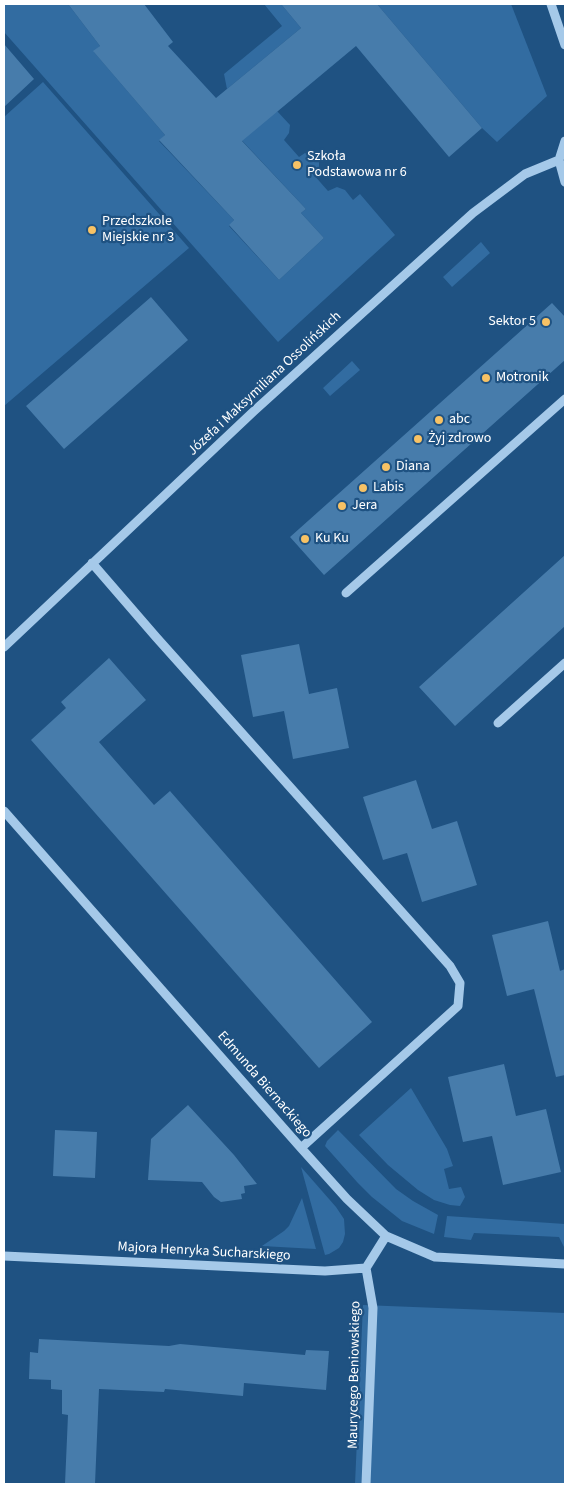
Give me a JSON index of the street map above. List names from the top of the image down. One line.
{"streets":{"street":["Józefa i Maksymiliana Ossolińskich","Edmunda Biernackiego","Majora Henryka Sucharskiego","Maurycego Beniowskiego"]},"crossings":[["Majora Henryka Sucharskiego","Maurycego Beniowskiego"]],"places":["Szkoła Podstawowa nr 6","Przedszkole Miejskie nr 3","Sektor 5","Motronik","abc","Żyj zdrowo","Diana","Labis","Jera","Ku Ku"]}
